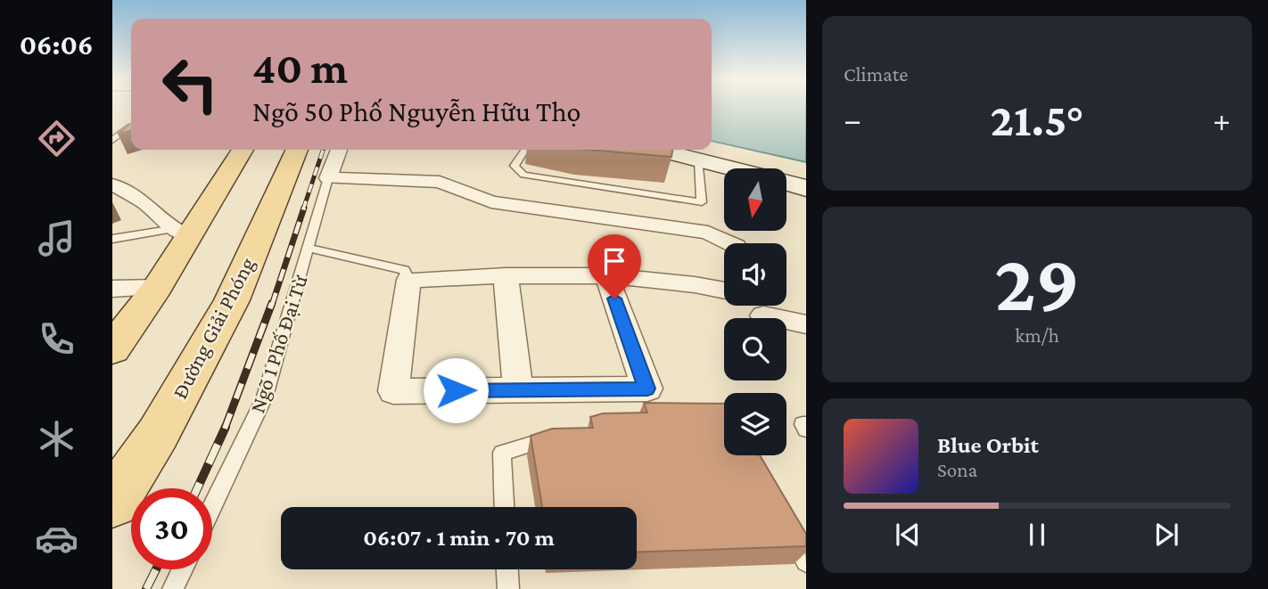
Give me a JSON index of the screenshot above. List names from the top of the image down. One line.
{"streets":{"main road":["Đường Giải Phóng"],"street":["Ngõ 1 Phố Đại Từ"]},"north":"bottom","page":{"tabs":"06:06","tile":["Climate",["29","km/h"]],"turn":["40 m","Ngõ 50 Phố Nguyễn Hữu Thọ"],"heat":["−","21.5°","+"],"song":["Blue Orbit","Sona"],"limit":"30","trip":"06:07 · 1 min · 70 m"}}
